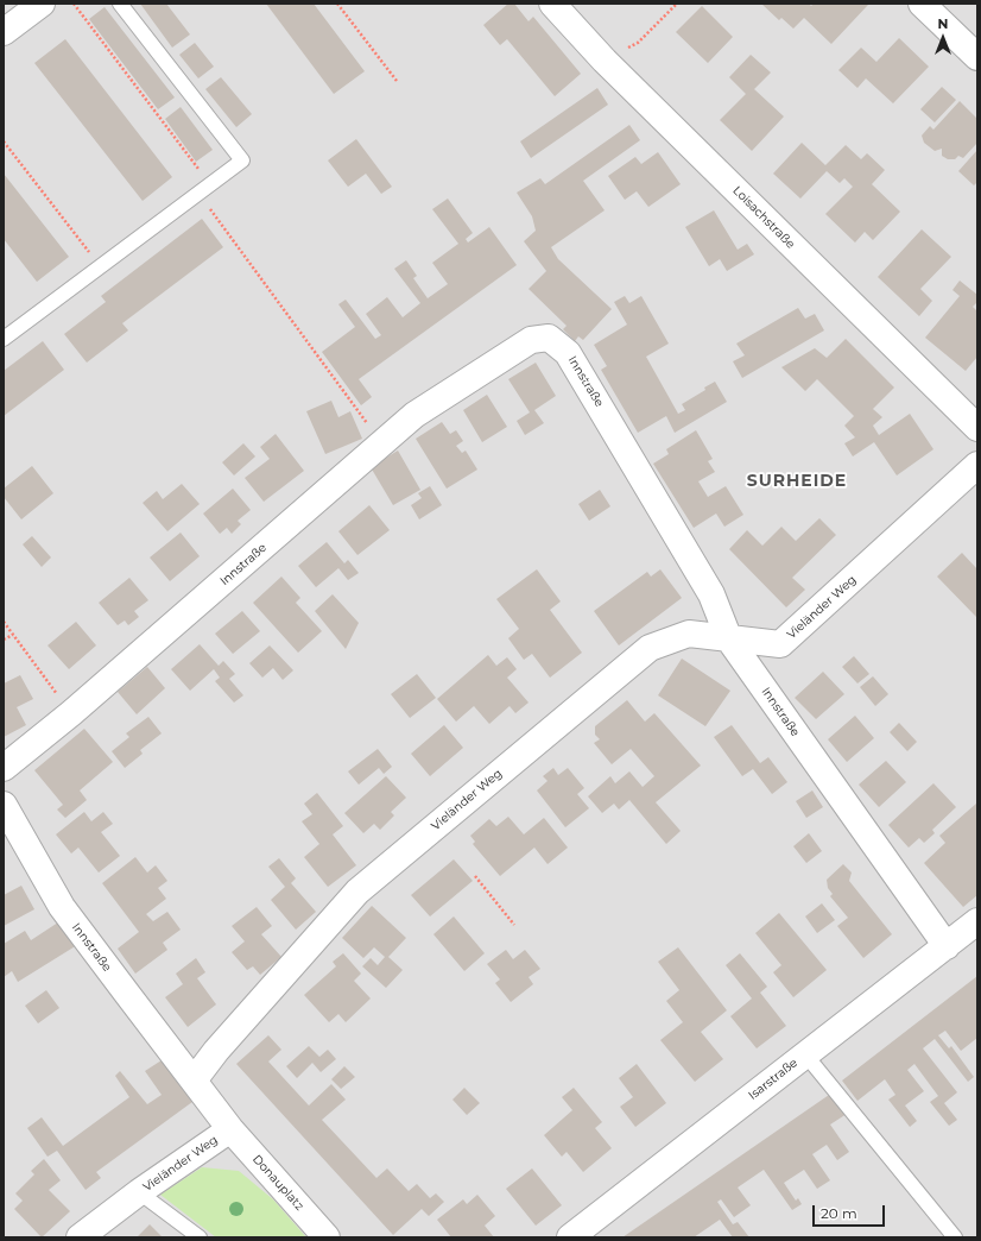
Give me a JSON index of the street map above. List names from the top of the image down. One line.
{"streets":{"street":["Loisachstraße","Innstraße","Vieländer Weg","Isarstraße","Donauplatz"]},"crossings":[["Innstraße","Vieländer Weg"],["Innstraße","Isarstraße"],["Vieländer Weg","Donauplatz"]],"districts":["SURHEIDE"],"scale_bar":"20 m","north":"top"}
